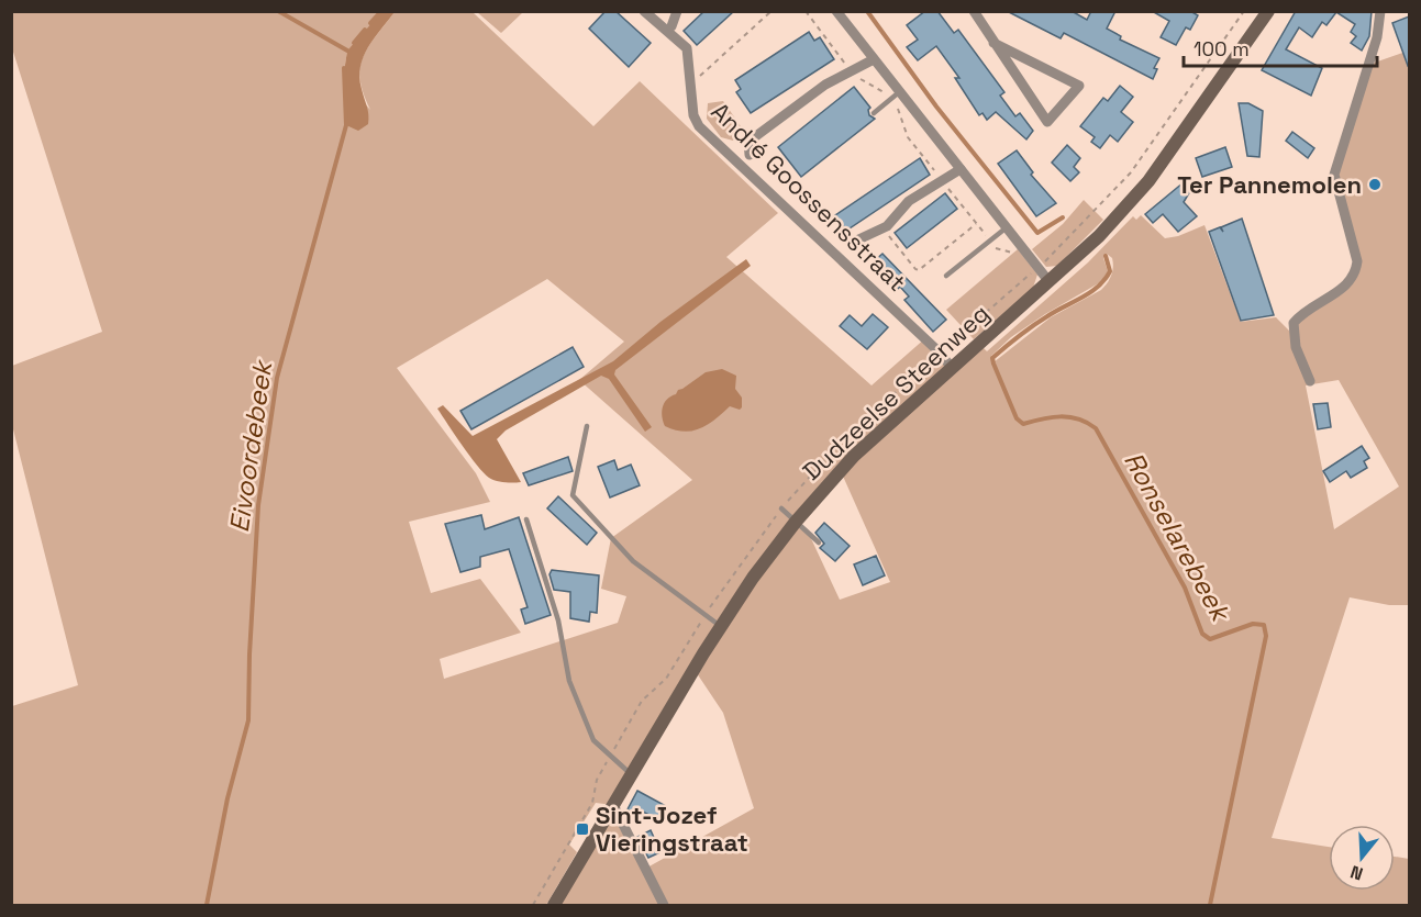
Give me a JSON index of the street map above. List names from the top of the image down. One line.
{"streets":{"main road":["Dudzeelse Steenweg"],"street":["André Goossensstraat"]},"crossings":[["André Goossensstraat","Dudzeelse Steenweg"]],"water":["Eivoordebeek","Ronselarebeek"],"places":{"other":["Ter Pannemolen"],"transit":["Sint-Jozef Vieringstraat"]},"scale_bar":"100 m","north":"bottom"}
